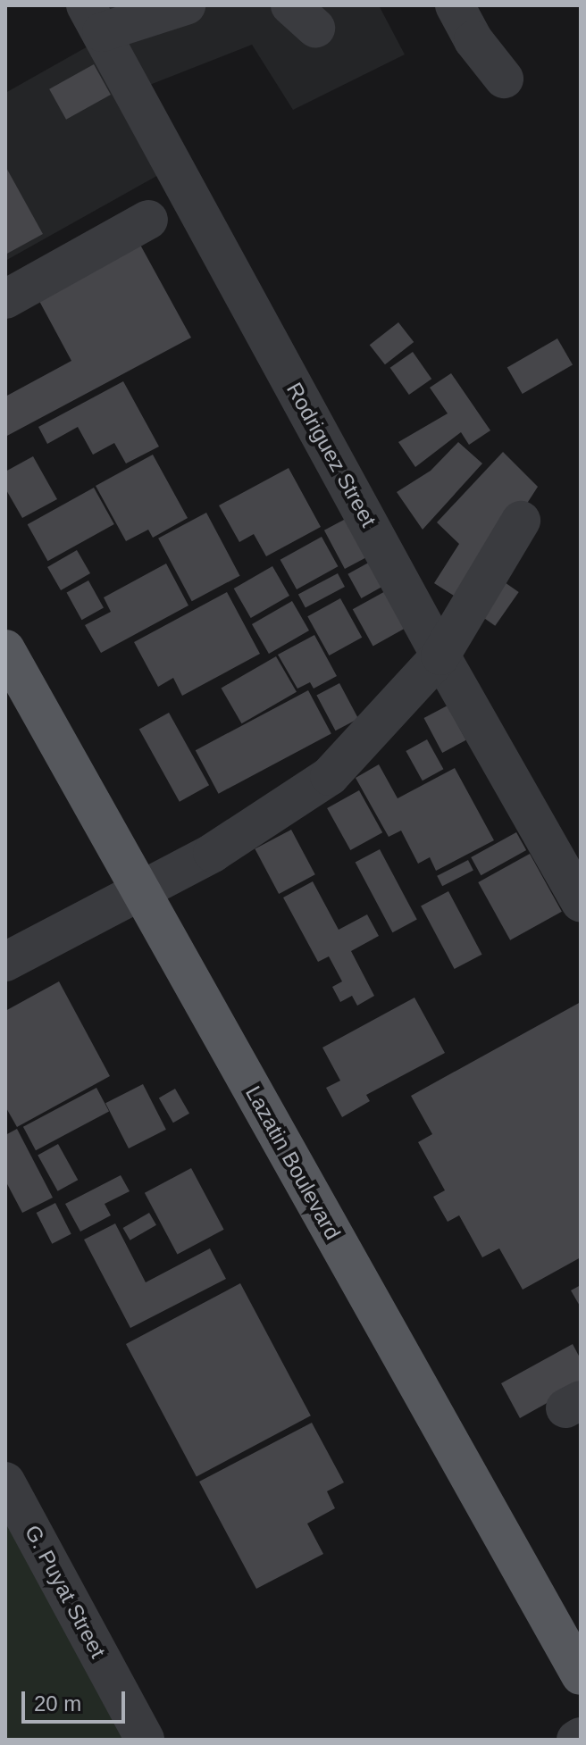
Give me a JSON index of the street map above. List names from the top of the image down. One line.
{"streets":{"main road":["Lazatin Boulevard"],"street":["Rodriguez Street","G. Puyat Street"]},"scale_bar":"20 m"}
